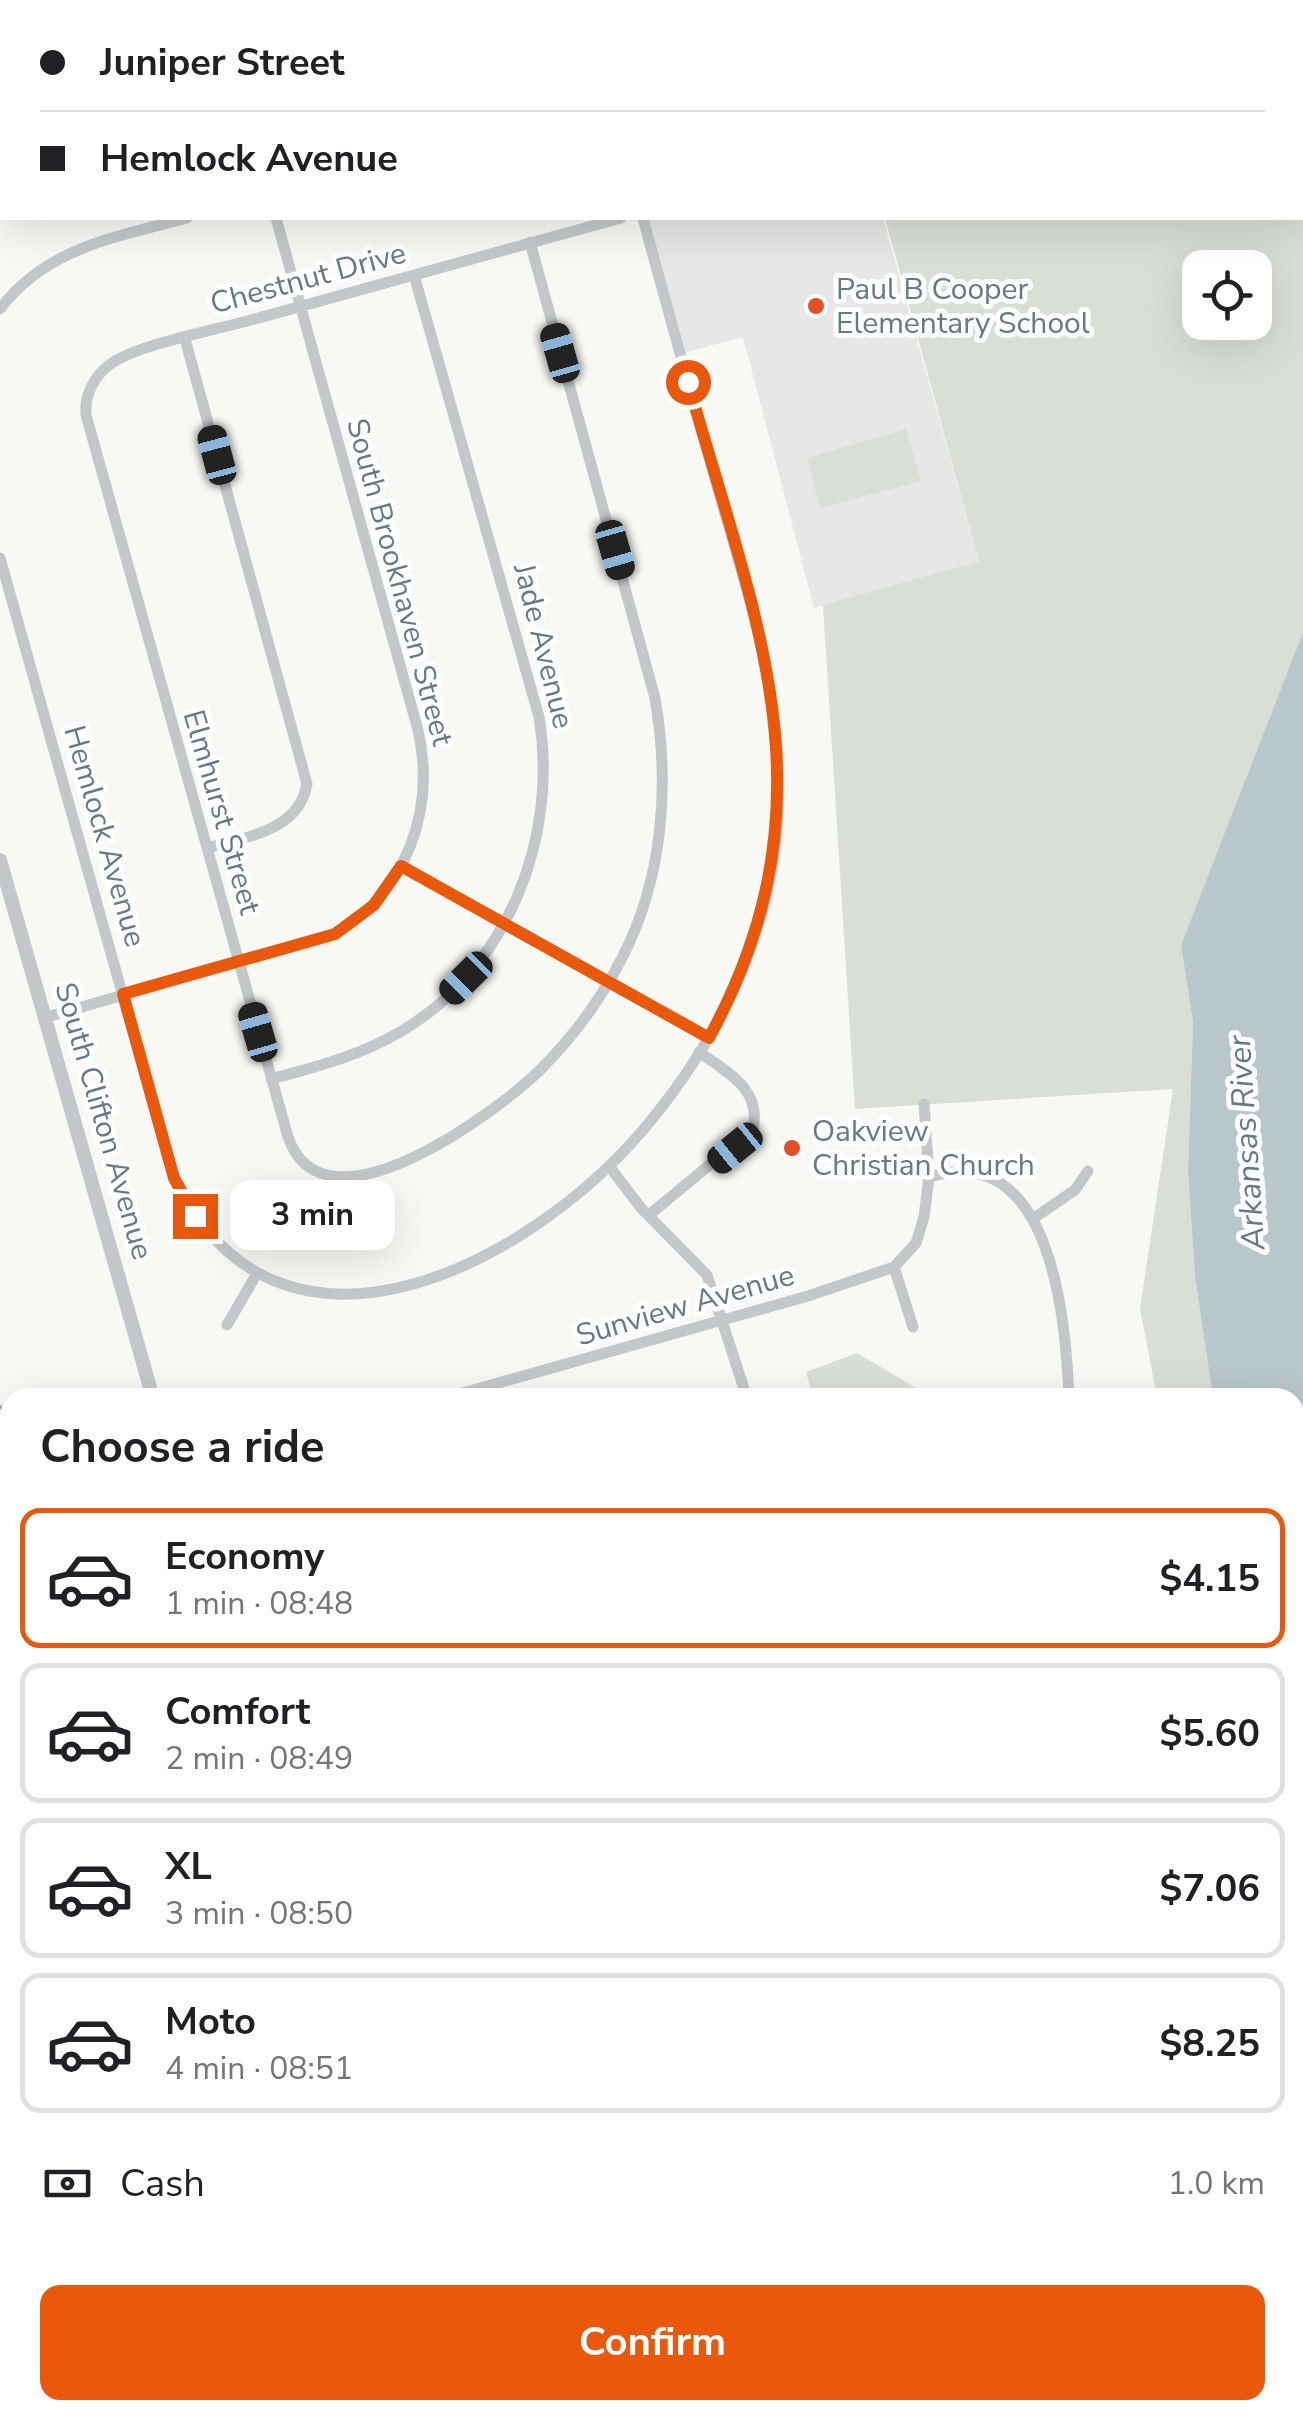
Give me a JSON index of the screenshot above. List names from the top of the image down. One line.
{"streets":{"street":["Chestnut Drive","South Brookhaven Street","Jade Avenue","Elmhurst Street","Hemlock Avenue","South Clifton Avenue","Sunview Avenue"]},"crossings":[["Chestnut Drive","South Brookhaven Street"],["Chestnut Drive","Jade Avenue"],["Chestnut Drive","Elmhurst Street"],["South Brookhaven Street","Elmhurst Street"],["South Brookhaven Street","Hemlock Avenue"],["South Brookhaven Street","South Clifton Avenue"],["Jade Avenue","Elmhurst Street"]],"water":["Arkansas River"],"places":["Paul B Cooper Elementary School","Oakview Christian Church"],"page":{"banner":["Juniper Street","Hemlock Avenue"],"bubble":"3 min","heading":"Choose a ride","list":[{"name":"Economy","note":"1 min · 08:48","value":"$4.15"},{"name":"Comfort","note":"2 min · 08:49","value":"$5.60"},{"name":"XL","note":"3 min · 08:50","value":"$7.06"},{"name":"Moto","note":"4 min · 08:51","value":"$8.25"}],"pay":["Cash","1.0 km"],"buttons":"Confirm"}}
